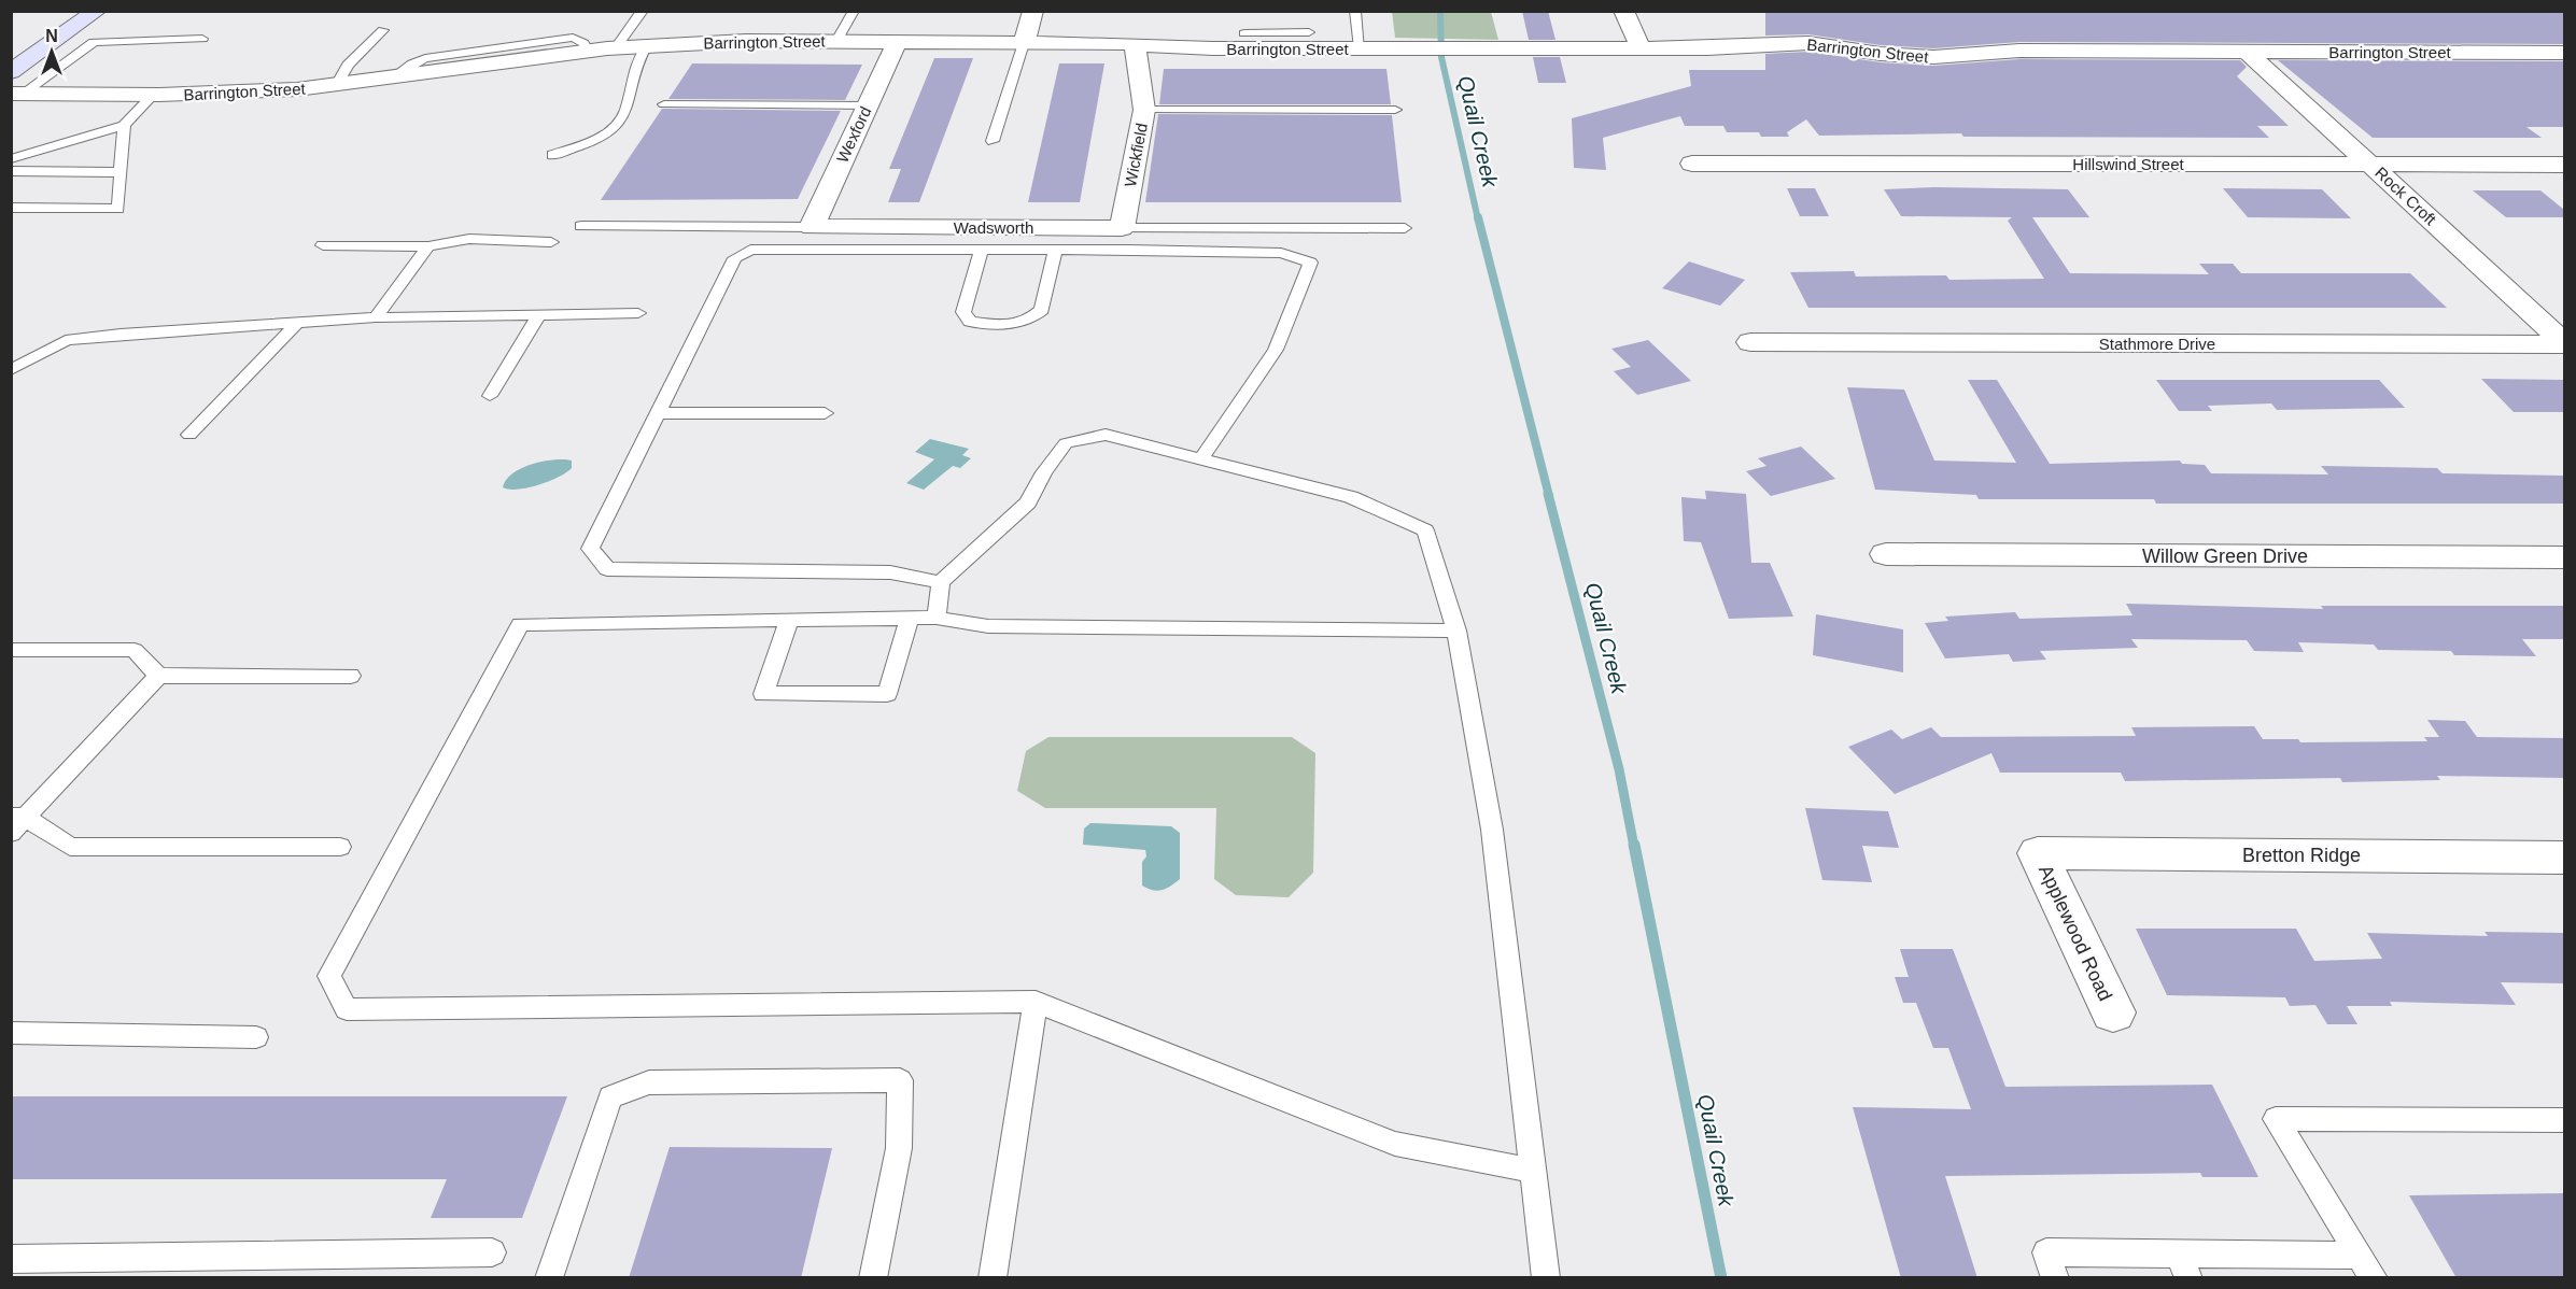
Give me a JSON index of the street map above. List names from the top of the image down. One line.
{"streets":{"street":["Barrington Street","Wexford","Wickfield","Hillswind Street","Rock Croft","Wadsworth","Stathmore Drive","Willow Green Drive","Bretton Ridge","Applewood Road"]},"crossings":[["Barrington Street","Wexford"],["Barrington Street","Wickfield"],["Barrington Street","Rock Croft"],["Wexford","Wadsworth"],["Wickfield","Wadsworth"],["Hillswind Street","Rock Croft"],["Rock Croft","Stathmore Drive"],["Bretton Ridge","Applewood Road"]],"water":["Quail Creek"],"north":"top"}
